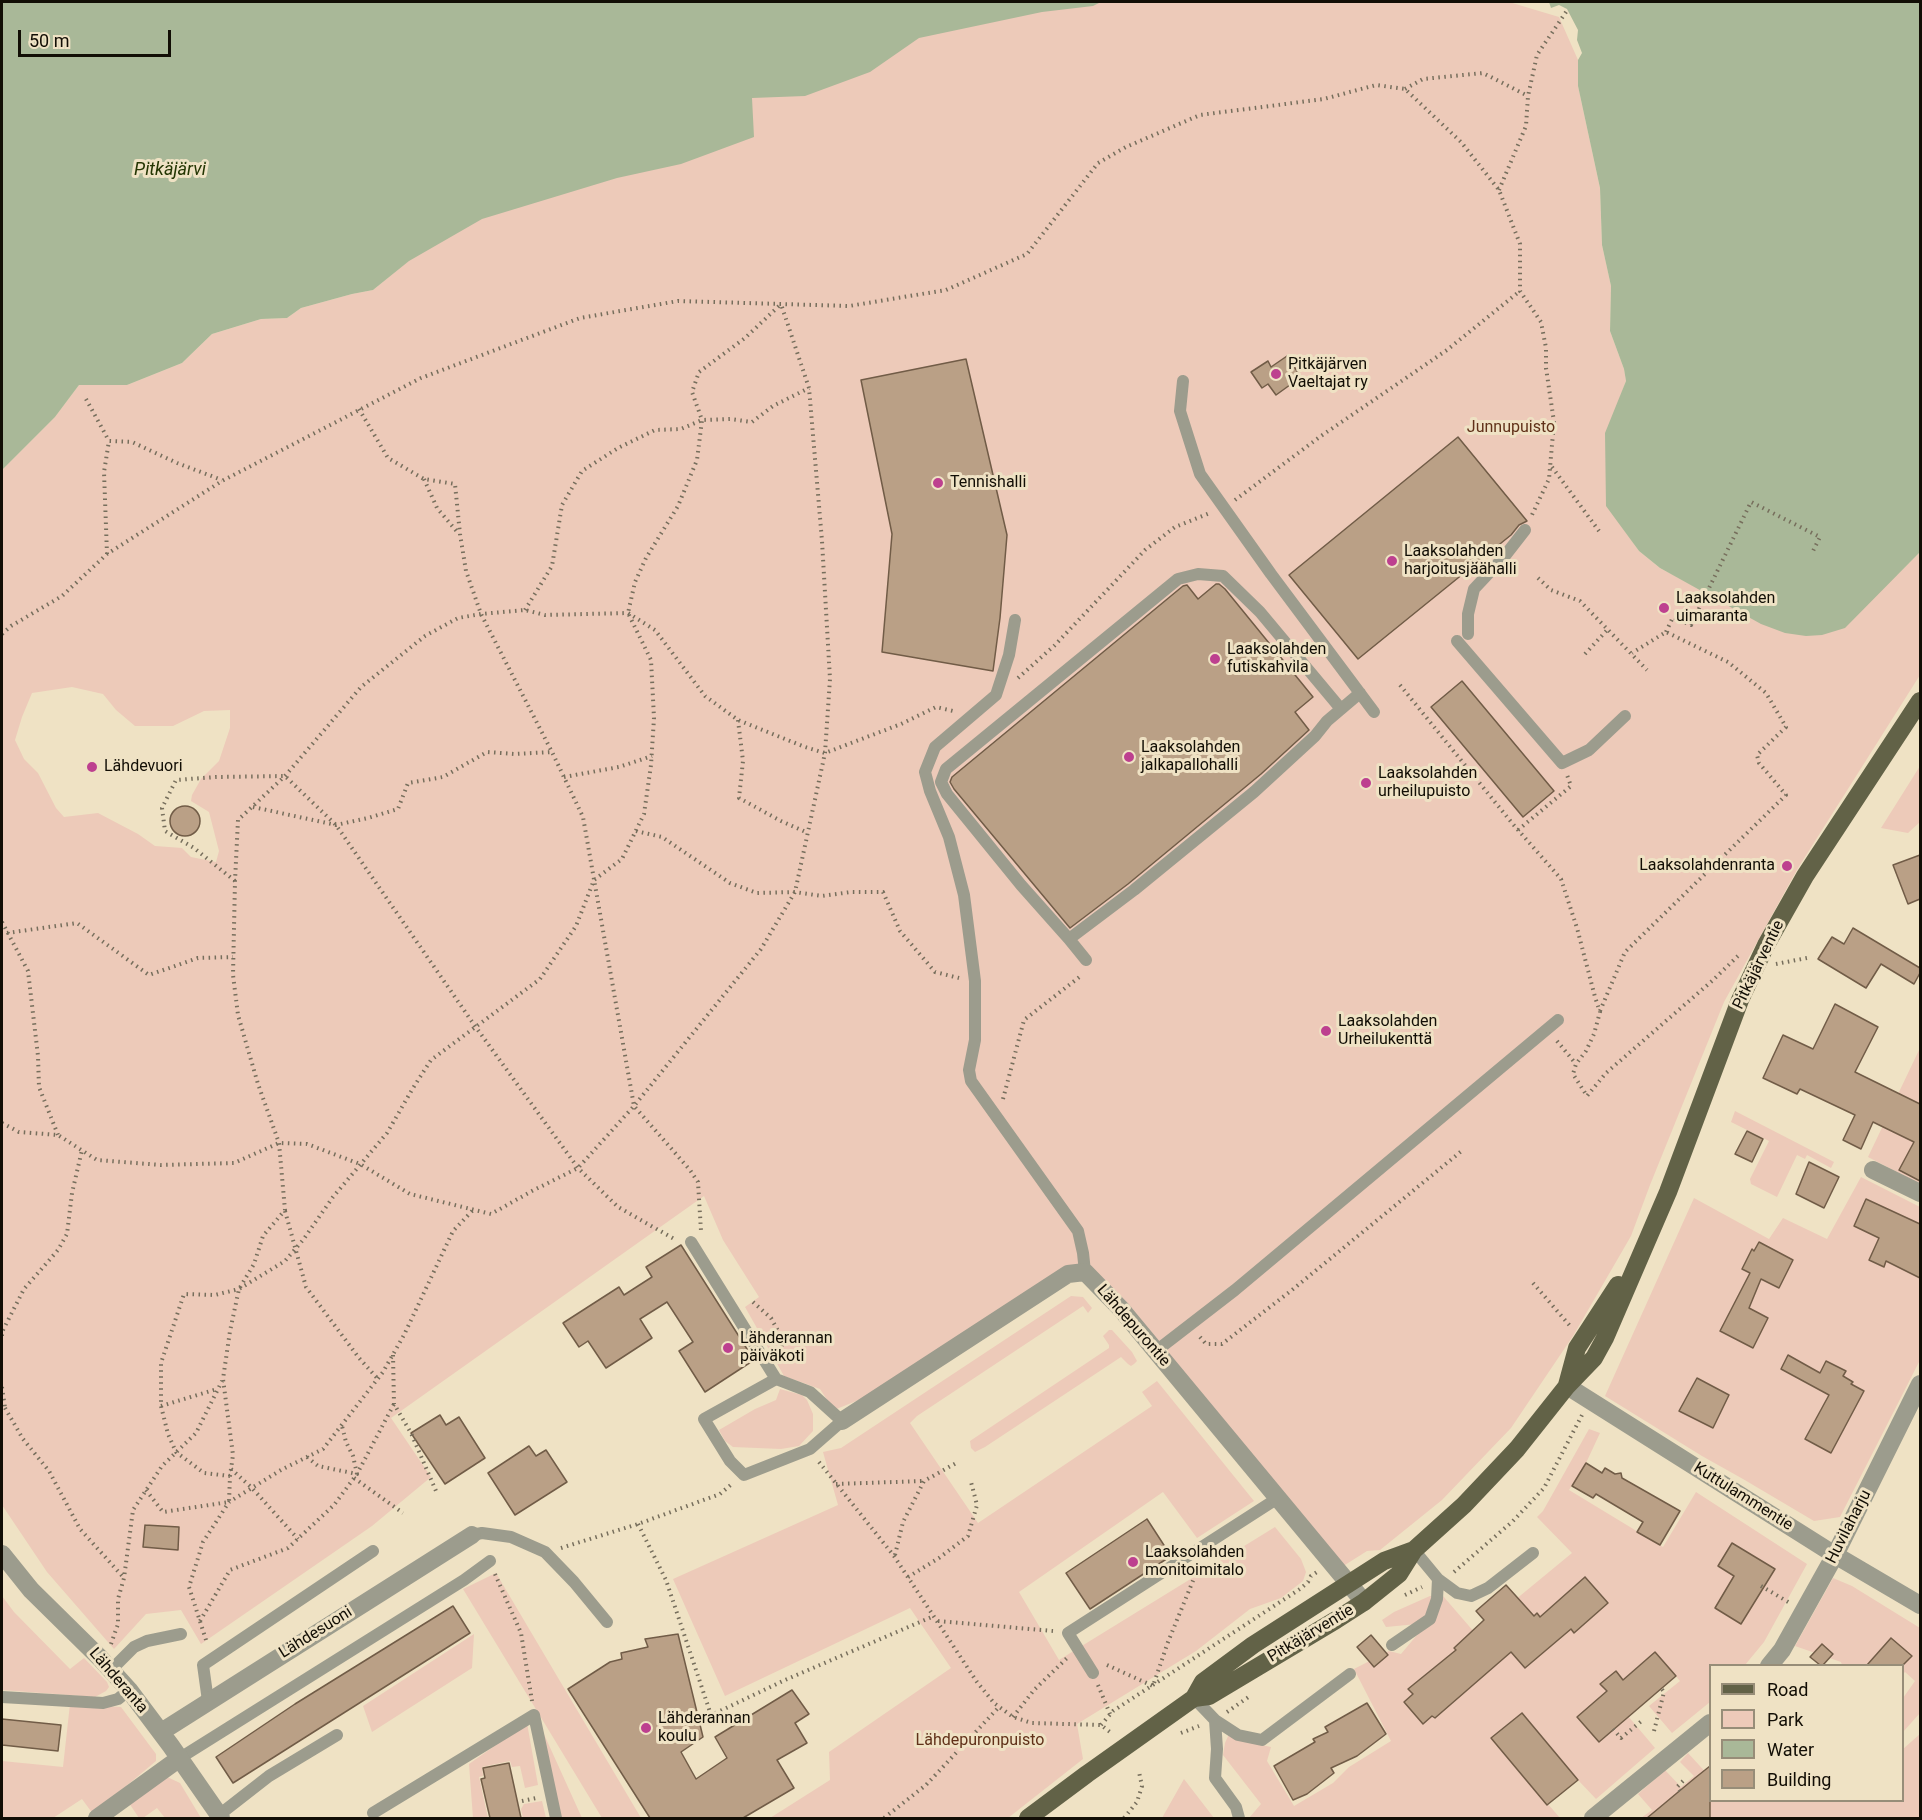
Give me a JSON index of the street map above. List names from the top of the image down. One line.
{"streets":{"main road":["Pitkäjärventie"],"street":["Lähdepurontie","Kuttulammentie","Huvilaharju","Lähdesuoni","Lähderanta"]},"crossings":[["Pitkäjärventie","Lähdepurontie"],["Pitkäjärventie","Kuttulammentie"],["Kuttulammentie","Huvilaharju"],["Lähdesuoni","Lähderanta"]],"water":["Pitkäjärvi"],"parks":["Junnupuisto","Lähdepuronpuisto"],"places":["Pitkäjärven Vaeltajat ry","Tennishalli","Laaksolahden harjoitusjäähalli","Laaksolahden uimaranta","Laaksolahden futiskahvila","Laaksolahden jalkapallohalli","Lähdevuori","Laaksolahden urheilupuisto","Laaksolahdenranta","Laaksolahden Urheilukenttä","Lähderannan päiväkoti","Laaksolahden monitoimitalo","Lähderannan koulu"],"legend":["Road","Park","Water","Building"],"scale_bar":"50 m"}
